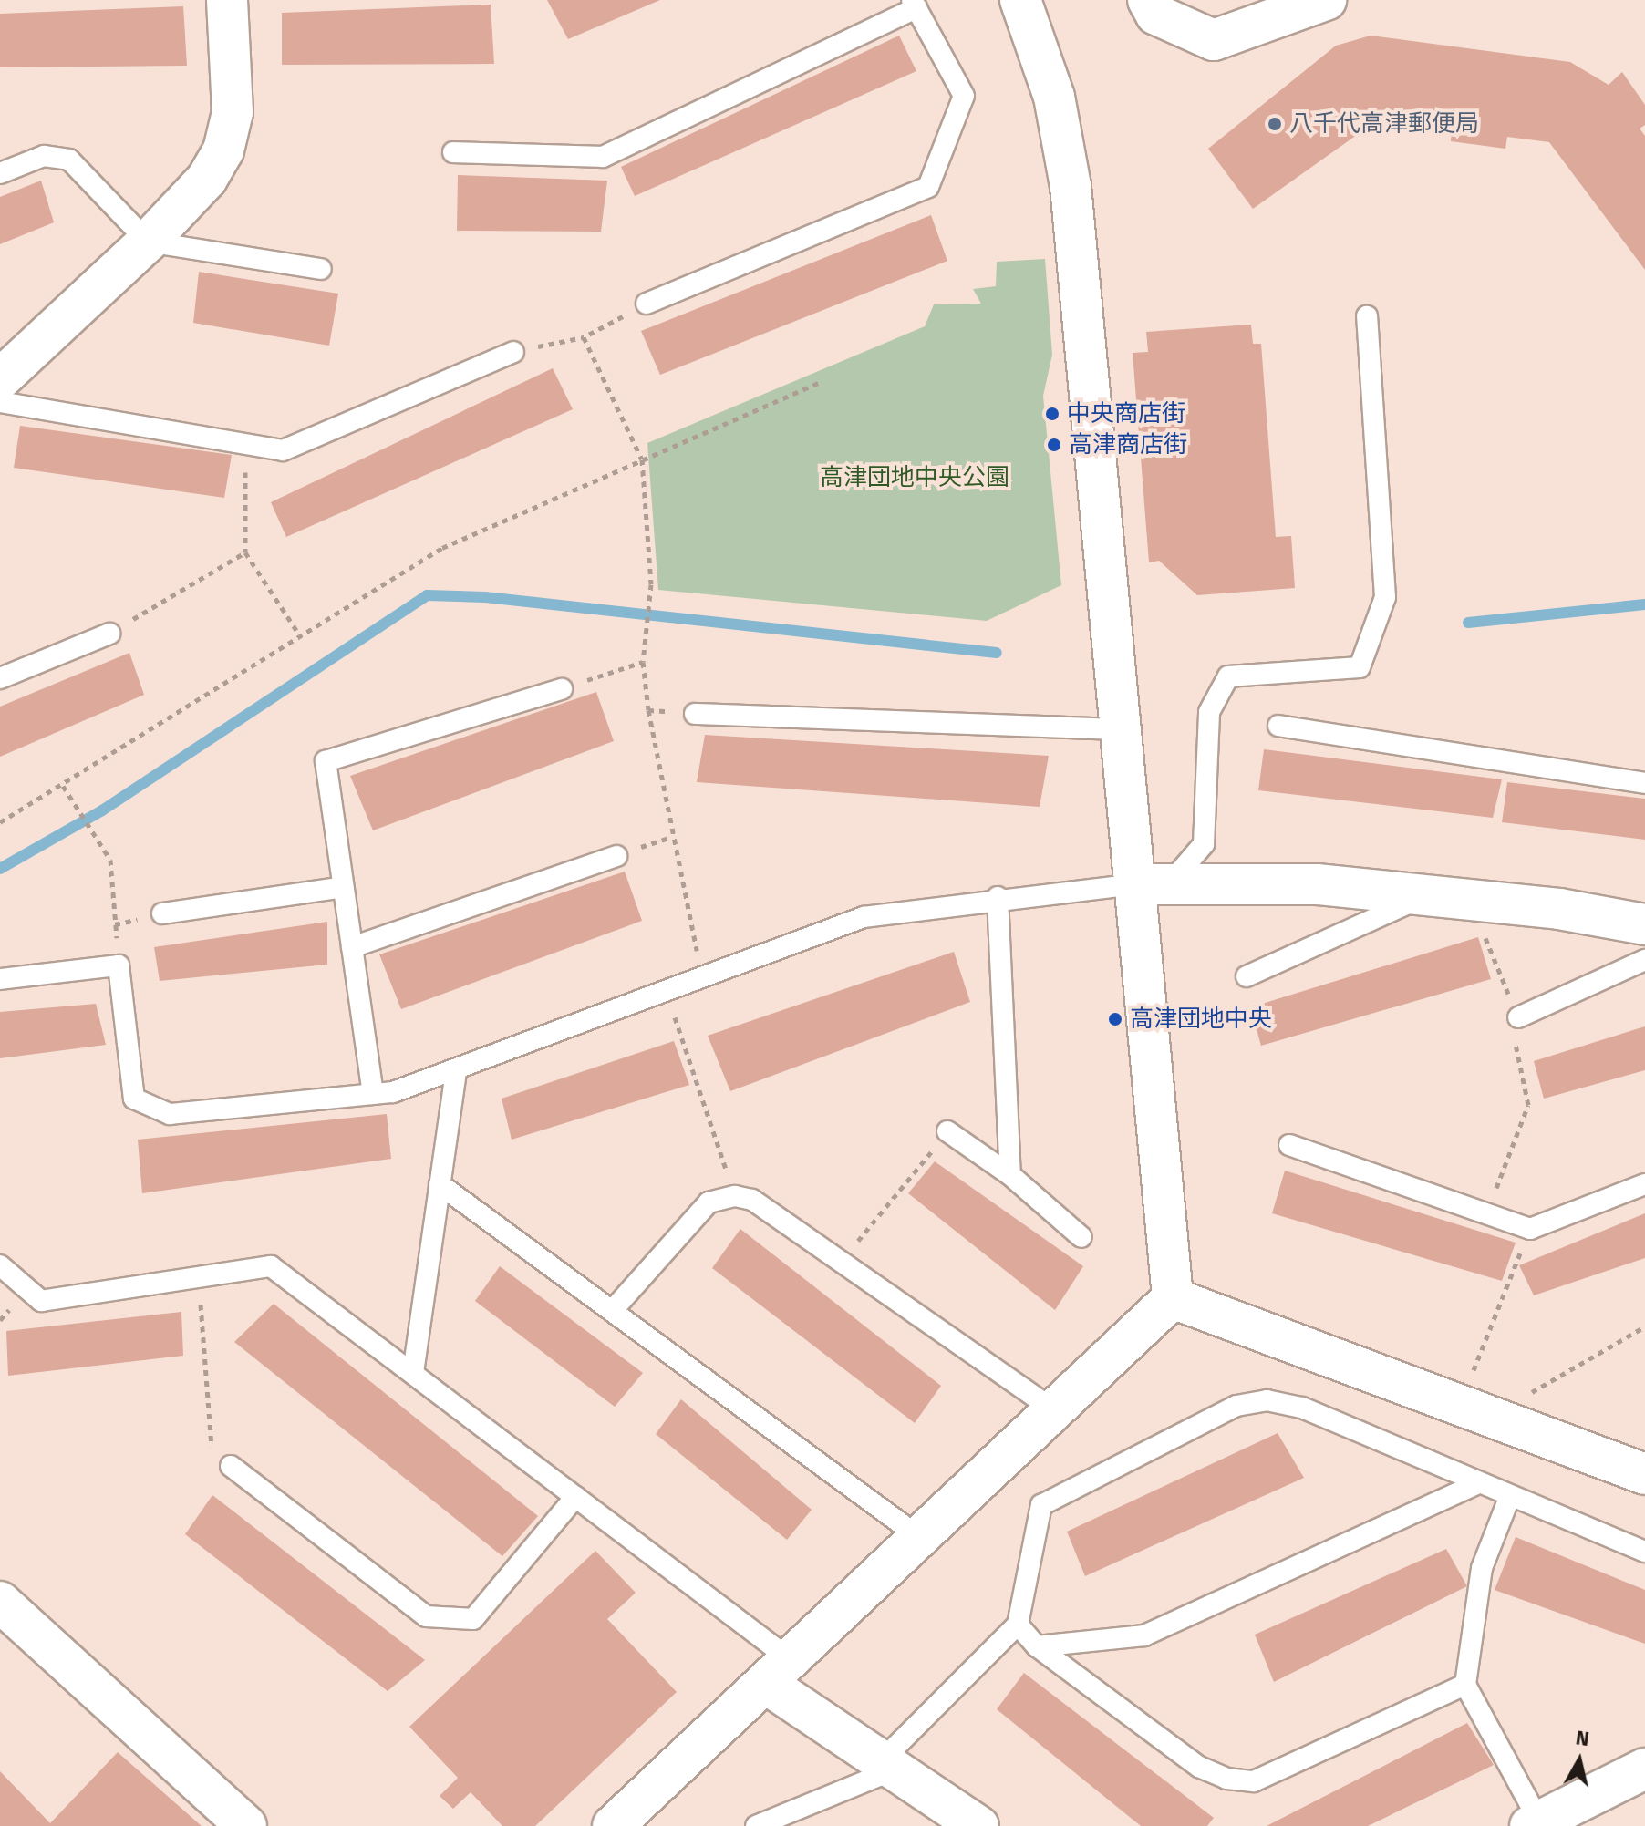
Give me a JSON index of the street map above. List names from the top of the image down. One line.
{"parks":["高津団地中央公園"],"places":["八千代高津郵便局","中央商店街","高津商店街","高津団地中央"],"north":"top"}
